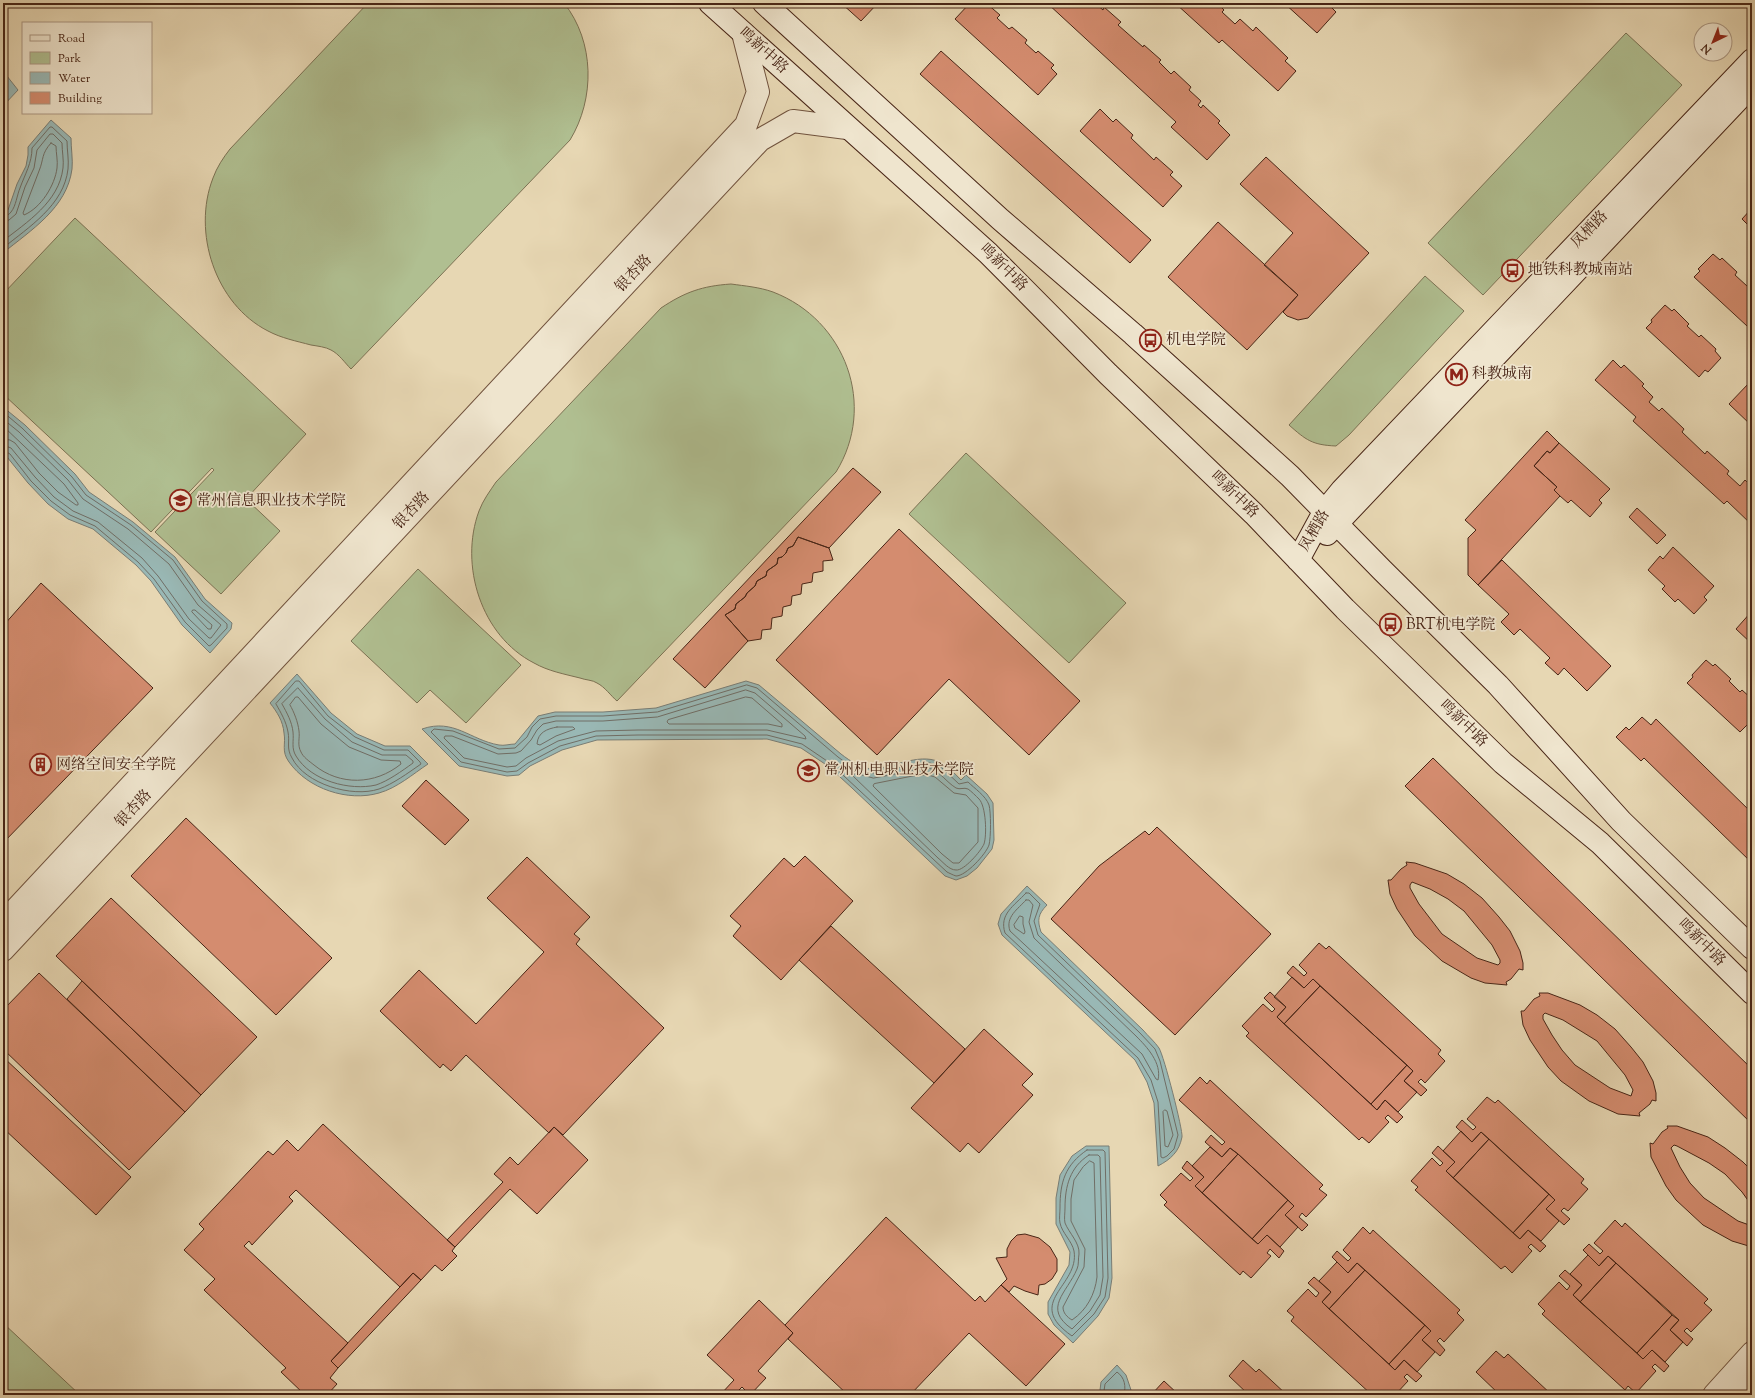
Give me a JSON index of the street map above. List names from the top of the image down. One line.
{"streets":{"main road":["鸣新中路","凤栖路","银杏路"]},"crossings":[["鸣新中路","凤栖路"],["鸣新中路","银杏路"]],"places":{"bus stop":["地铁科教城南站","机电学院","BRT机电学院"],"metro station":["科教城南"],"school or university":["常州信息职业技术学院","常州机电职业技术学院"],"building":["网络空间安全学院"]},"legend":["Road","Park","Water","Building"],"north":"bottom left"}
